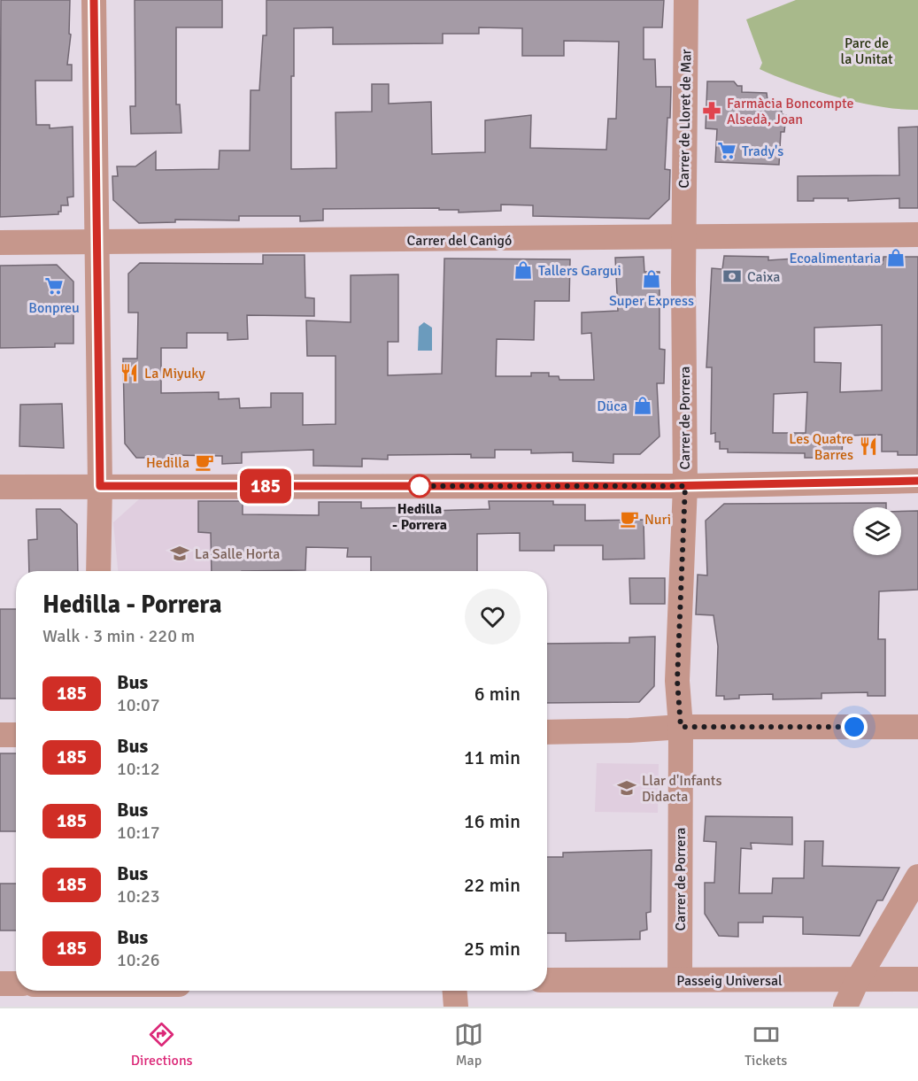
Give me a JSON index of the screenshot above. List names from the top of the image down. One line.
{"streets":{"street":["Carrer de Lloret de Mar","Carrer del Canigó","Carrer de Porrera","Passeig Universal"]},"crossings":[["Carrer de Lloret de Mar","Carrer del Canigó"],["Carrer de Lloret de Mar","Carrer de Porrera"],["Carrer del Canigó","Carrer de Porrera"],["Carrer de Porrera","Passeig Universal"]],"parks":["Parc de la Unitat"],"places":{"pharmacy":["Farmàcia Boncompte Alsedà, Joan"],"supermarket":["Trady's","Bonpreu"],"shop":["Ecoalimentaria","Tallers Gargui","Super Express","Düca"],"bank":["Caixa"],"restaurant":["La Miyuky","Les Quatre Barres"],"cafe":["Hedilla","Nuri"],"other":["Hedilla - Porrera"],"school or university":["La Salle Horta","Llar d'Infants Didacta"]},"lines":["bus line 185"],"page":{"on_map":"185","heading":["Hedilla - Porrera","Walk · 3 min · 220 m"],"list":[{"mark":"185","name":"Bus","note":"10:07","value":"6 min"},{"mark":"185","name":"Bus","note":"10:12","value":"11 min"},{"mark":"185","name":"Bus","note":"10:17","value":"16 min"},{"mark":"185","name":"Bus","note":"10:23","value":"22 min"},{"mark":"185","name":"Bus","note":"10:26","value":"25 min"}],"tabs":["Directions","Map","Tickets"]}}
